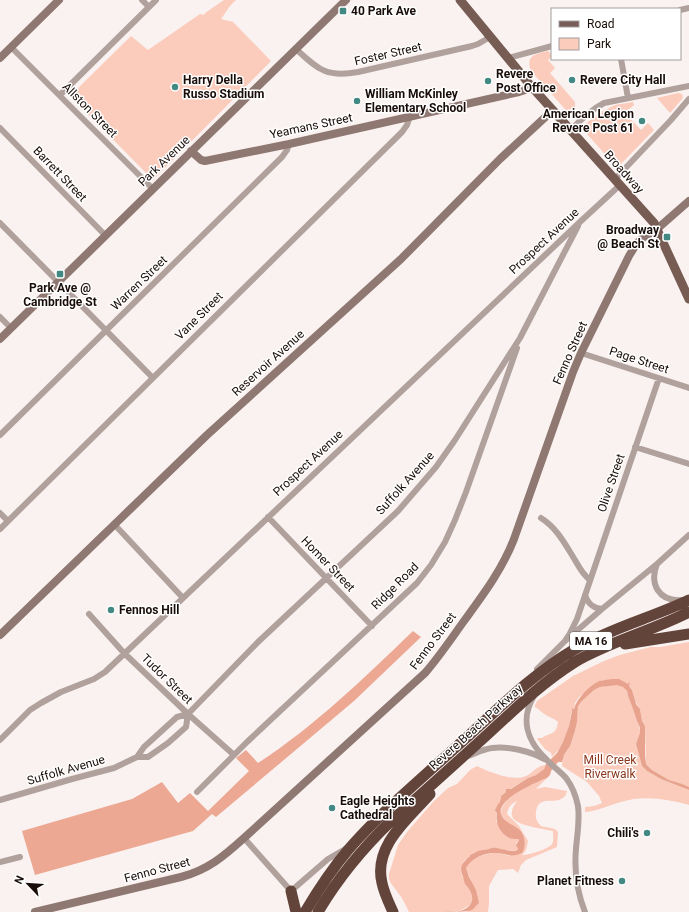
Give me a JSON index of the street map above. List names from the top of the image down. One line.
{"streets":{"highway":["MA 16","Revere Beach Parkway"],"main road":["Broadway"],"street":["Foster Street","Allston Street","Yeamans Street","Park Avenue","Barrett Street","Prospect Avenue","Warren Street","Vane Street","Fenno Street","Page Street","Reservoir Avenue","Suffolk Avenue","Olive Street","Homer Street","Ridge Road","Tudor Street"]},"crossings":[["Foster Street","Park Avenue"],["Foster Street","Broadway"],["Allston Street","Park Avenue"],["Yeamans Street","Park Avenue"],["Yeamans Street","Broadway"],["Yeamans Street","Warren Street"],["Yeamans Street","Vane Street"],["Park Avenue","Barrett Street"],["Broadway","Prospect Avenue"],["Broadway","Fenno Street"],["Broadway","Reservoir Avenue"],["Prospect Avenue","Suffolk Avenue"],["Prospect Avenue","Homer Street"],["Prospect Avenue","Tudor Street"],["Fenno Street","Page Street"],["Page Street","Olive Street"],["Suffolk Avenue","Homer Street"],["Suffolk Avenue","Ridge Road"],["Suffolk Avenue","Tudor Street"],["Olive Street","Revere Beach Parkway"],["Homer Street","Ridge Road"],["Ridge Road","Tudor Street"]],"parks":["Mill Creek Riverwalk"],"places":{"transit":["40 Park Ave","Broadway @ Beach St","Park Ave @ Cambridge St"],"other":["Revere City Hall","Revere Post Office","Harry Della Russo Stadium","William McKinley Elementary School","American Legion Revere Post 61","Fennos Hill","Eagle Heights Cathedral","Chili's","Planet Fitness"]},"legend":["Road","Park"],"north":"top left"}
